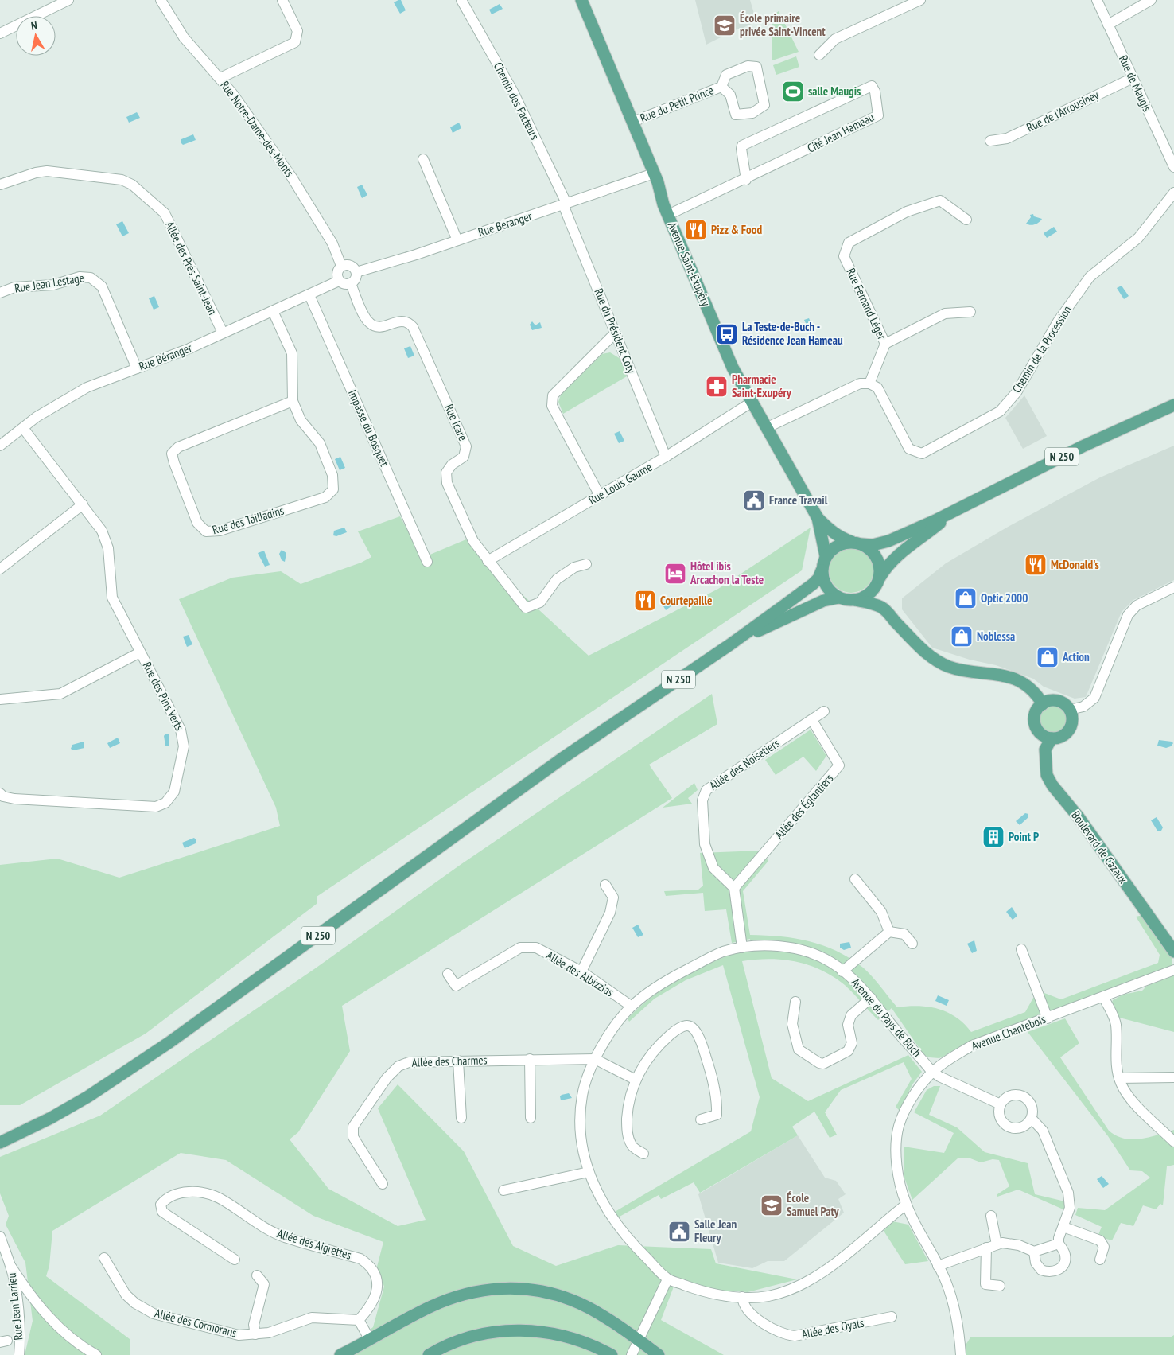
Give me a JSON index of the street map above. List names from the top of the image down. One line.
{"streets":{"main road":["Avenue Saint-Exupéry","N 250","Boulevard de Cazaux"],"street":["Rue de Maugis","Chemin des Facteurs","Rue du Petit Prince","Rue de l'Arrousiney","Rue Notre-Dame-des-Monts","Cité Jean Hameau","Rue Béranger","Allée des Prés Saint-Jean","Rue Jean Lestage","Rue Fernand Léger","Rue du Président Coty","Chemin de la Procession","Rue Icare","Impasse du Bosquet","Rue Louis Gaume","Rue des Tailladins","Rue des Pins Verts","Allée des Noisetiers","Allée des Églantiers","Allée des Albizzias","Avenue du Pays de Buch","Avenue Chantebois","Allée des Charmes","Allée des Aigrettes","Rue Jean Larrieu","Allée des Cormorans","Allée des Oyats"]},"crossings":[["Rue de Maugis","Rue de l'Arrousiney"],["Chemin des Facteurs","Rue Béranger"],["Chemin des Facteurs","Rue du Président Coty"],["Rue du Petit Prince","Avenue Saint-Exupéry"],["Rue Notre-Dame-des-Monts","Rue Béranger"],["Rue Notre-Dame-des-Monts","Rue Icare"],["Cité Jean Hameau","Avenue Saint-Exupéry"],["Rue Béranger","Avenue Saint-Exupéry"],["Rue Béranger","Allée des Prés Saint-Jean"],["Rue Béranger","Rue Jean Lestage"],["Rue Béranger","Rue du Président Coty"],["Rue Béranger","Rue Icare"],["Rue Béranger","Impasse du Bosquet"],["Rue Béranger","Rue des Tailladins"],["Rue Béranger","Rue des Pins Verts"],["Avenue Saint-Exupéry","N 250"],["Avenue Saint-Exupéry","Rue Louis Gaume"],["Rue Fernand Léger","Chemin de la Procession"],["Rue du Président Coty","Rue Louis Gaume"],["Rue Icare","Rue Louis Gaume"],["Allée des Noisetiers","Allée des Églantiers"],["Allée des Albizzias","Avenue du Pays de Buch"],["Avenue du Pays de Buch","Avenue Chantebois"],["Avenue du Pays de Buch","Allée des Charmes"],["Avenue du Pays de Buch","Allée des Oyats"],["Allée des Aigrettes","Allée des Cormorans"]],"places":{"school or university":["École primaire privée Saint-Vincent","École Samuel Paty"],"sports":["salle Maugis"],"restaurant":["Pizz & Food","McDonald's","Courtepaille"],"bus stop":["La Teste-de-Buch - Résidence Jean Hameau"],"pharmacy":["Pharmacie Saint-Exupéry"],"public building":["France Travail","Salle Jean Fleury"],"hotel":["Hôtel ibis Arcachon la Teste"],"shop":["Optic 2000","Noblessa","Action"],"building":["Point P"]},"north":"top"}
